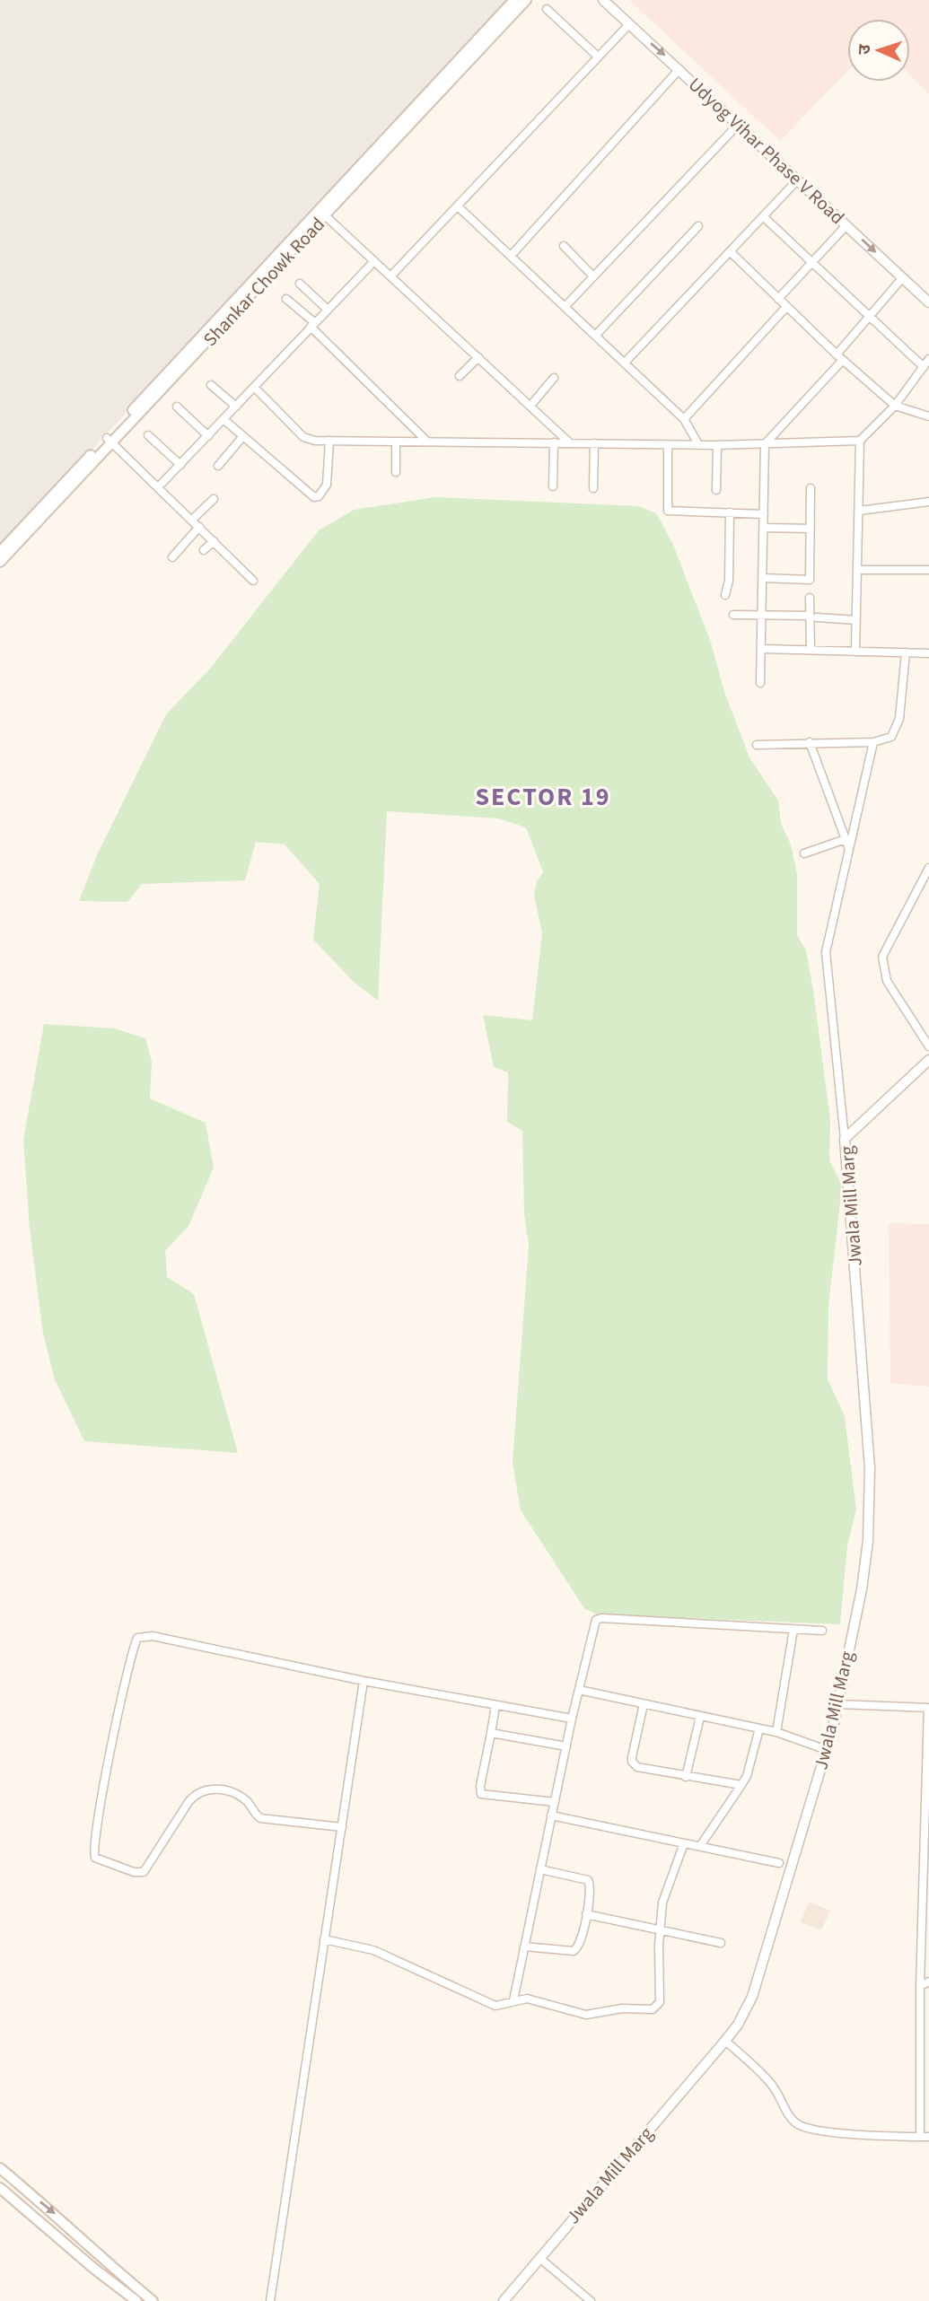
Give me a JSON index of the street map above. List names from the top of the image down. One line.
{"streets":{"main road":["Shankar Chowk Road"],"street":["Udyog Vihar Phase V Road","Jwala Mill Marg"]},"districts":["SECTOR 19"],"north":"left"}
